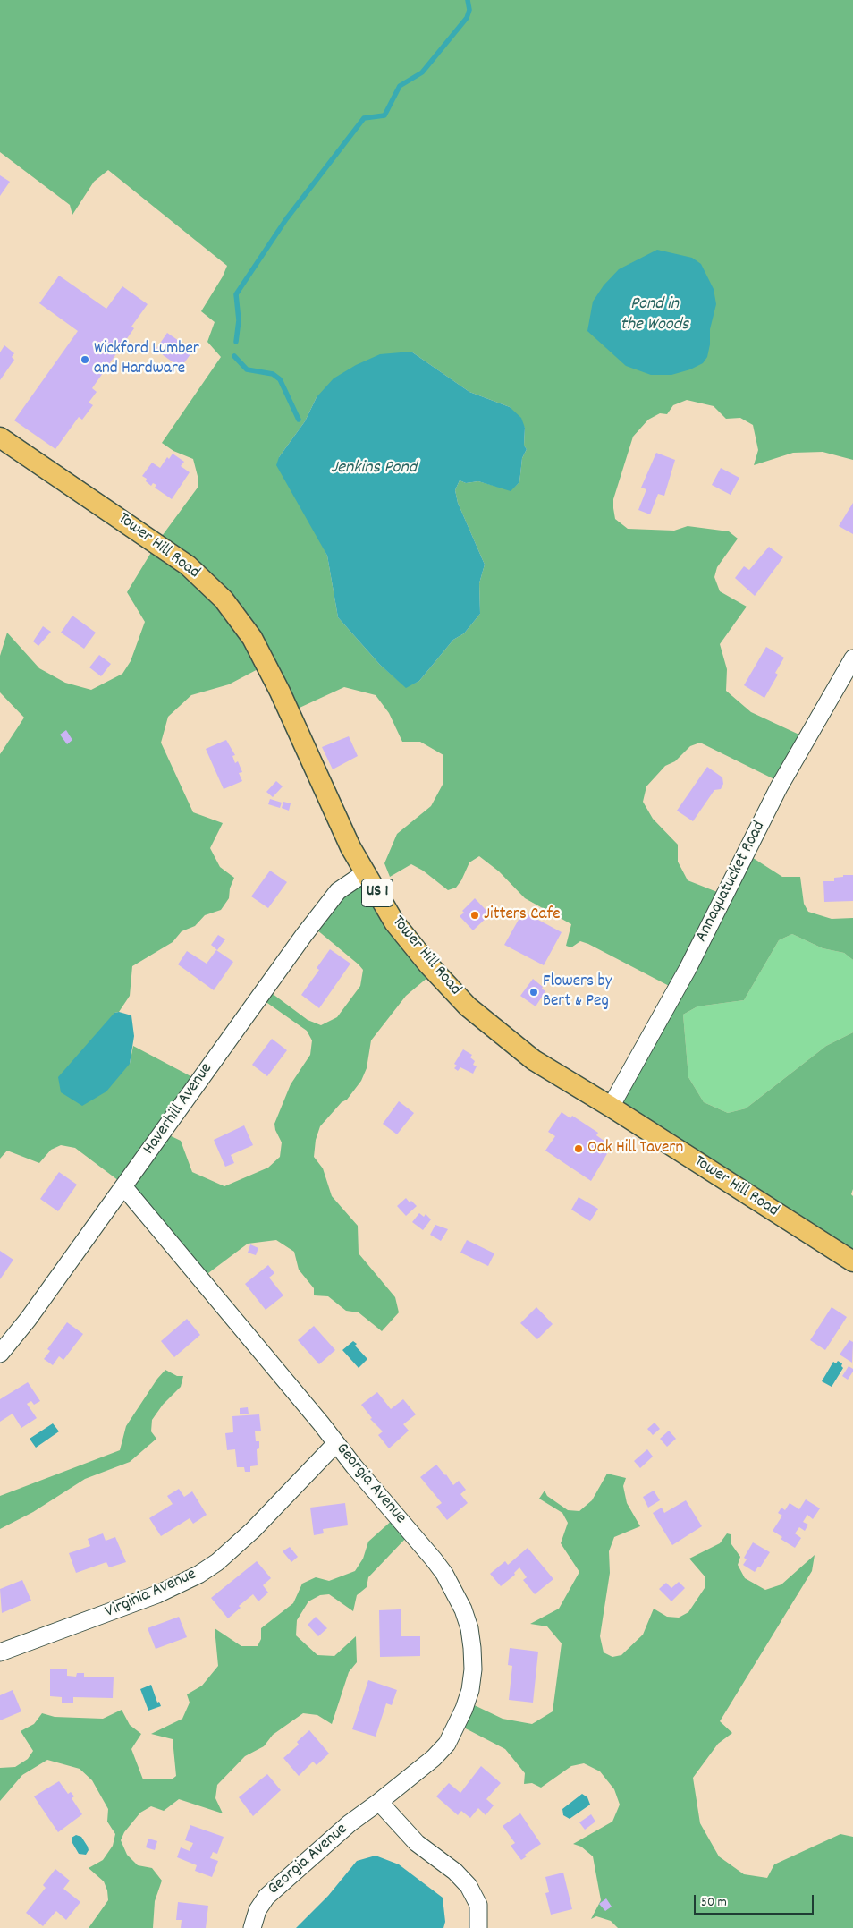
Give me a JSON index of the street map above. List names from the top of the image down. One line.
{"streets":{"main road":["Tower Hill Road","US 1"],"street":["Annaquatucket Road","Haverhill Avenue","Georgia Avenue","Virginia Avenue"]},"crossings":[["Tower Hill Road","Annaquatucket Road"],["Tower Hill Road","Haverhill Avenue"],["Haverhill Avenue","Georgia Avenue"],["Georgia Avenue","Virginia Avenue"]],"water":["Pond in the Woods","Jenkins Pond"],"places":["Wickford Lumber and Hardware","Jitters Cafe","Flowers by Bert & Peg","Oak Hill Tavern"],"scale_bar":"50 m"}
